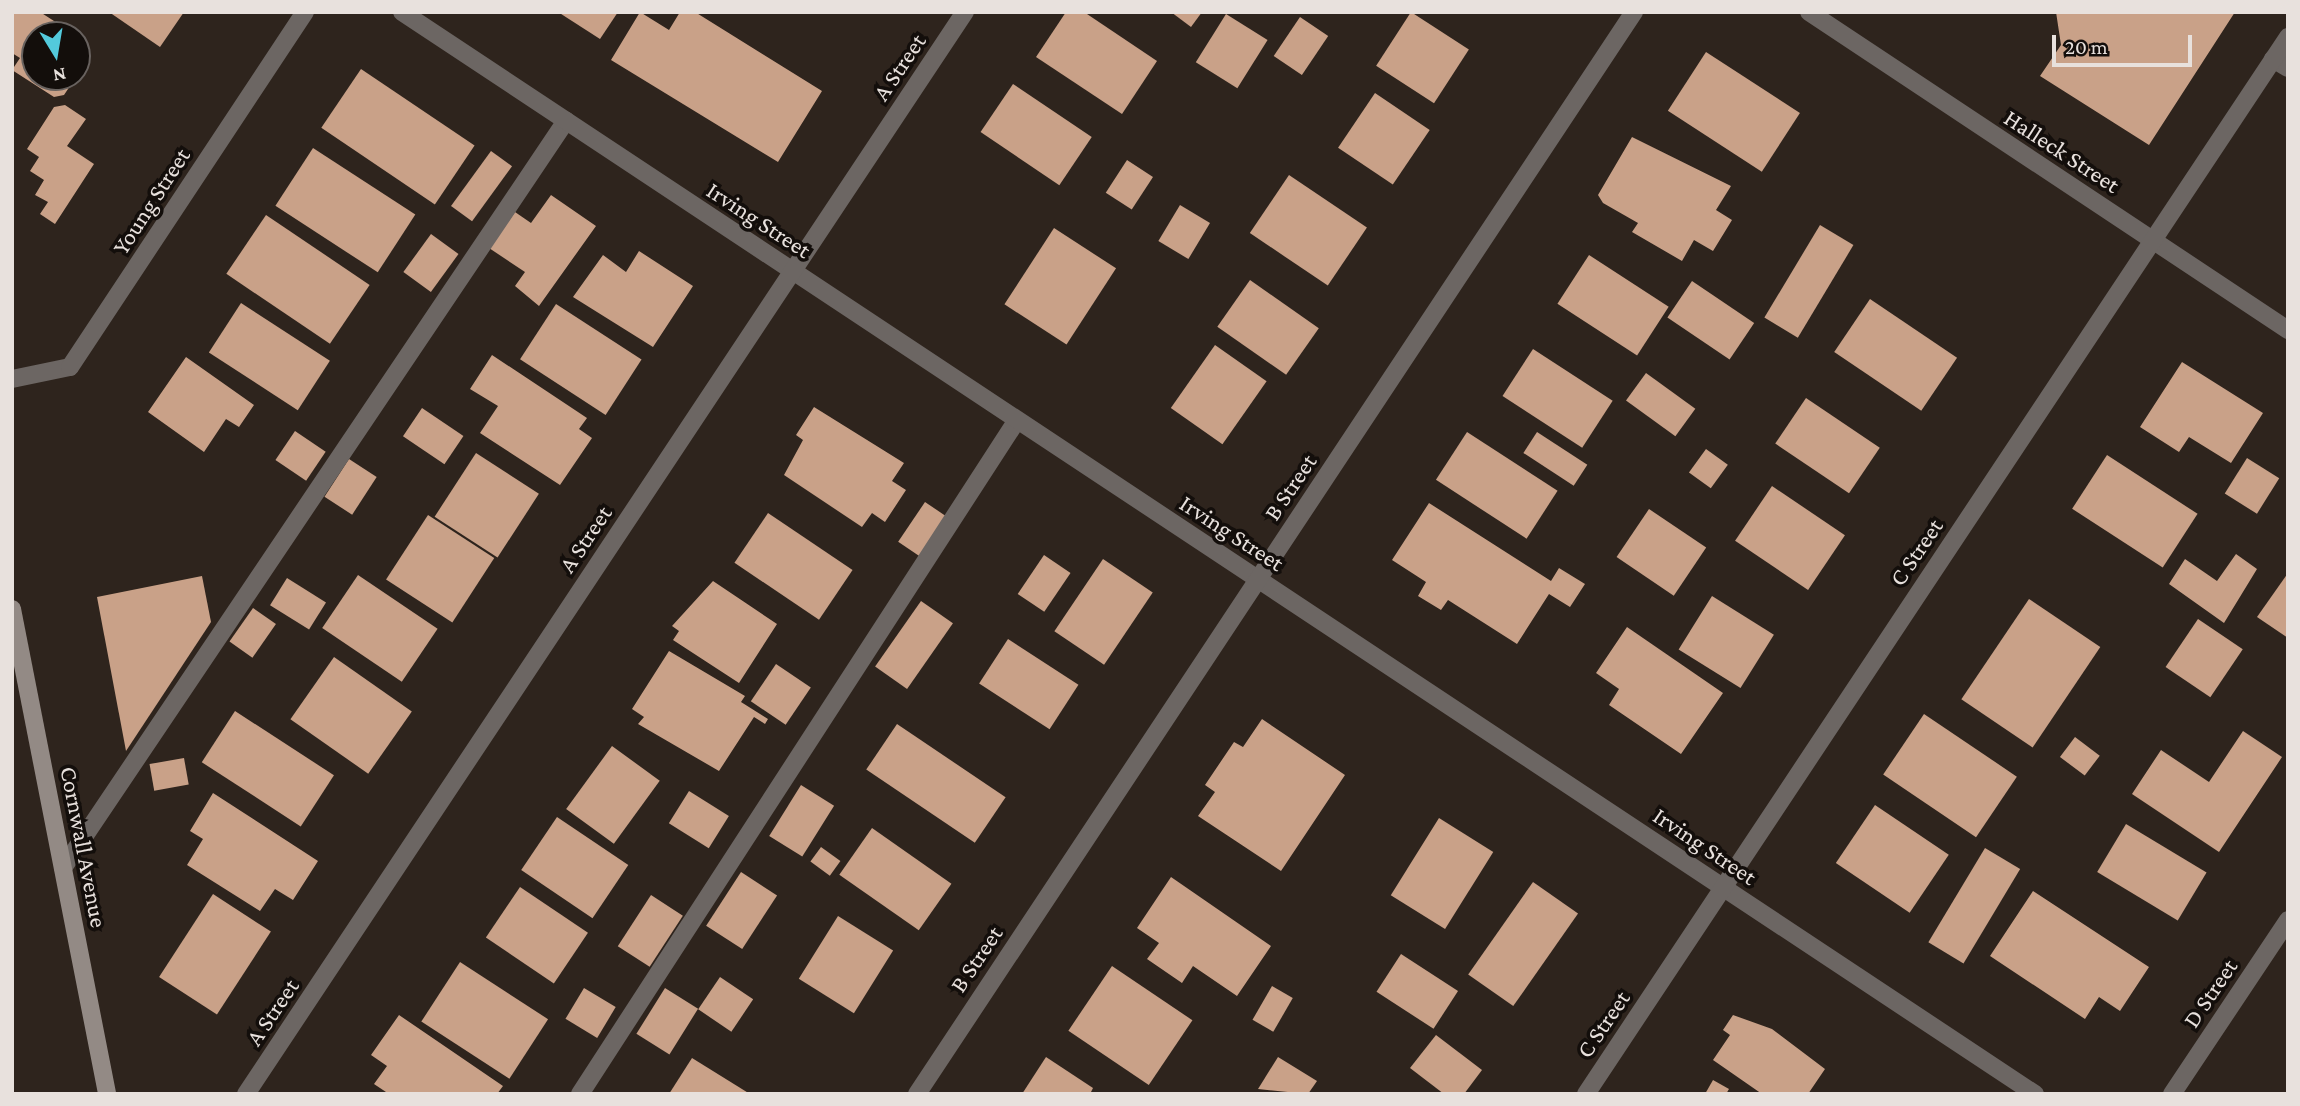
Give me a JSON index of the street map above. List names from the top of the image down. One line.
{"streets":{"street":["A Street","Halleck Street","Young Street","Irving Street","B Street","C Street","Cornwall Avenue","D Street"]},"crossings":[["A Street","Irving Street"],["Halleck Street","C Street"],["Irving Street","B Street"],["Irving Street","C Street"]],"scale_bar":"20 m","north":"bottom"}
